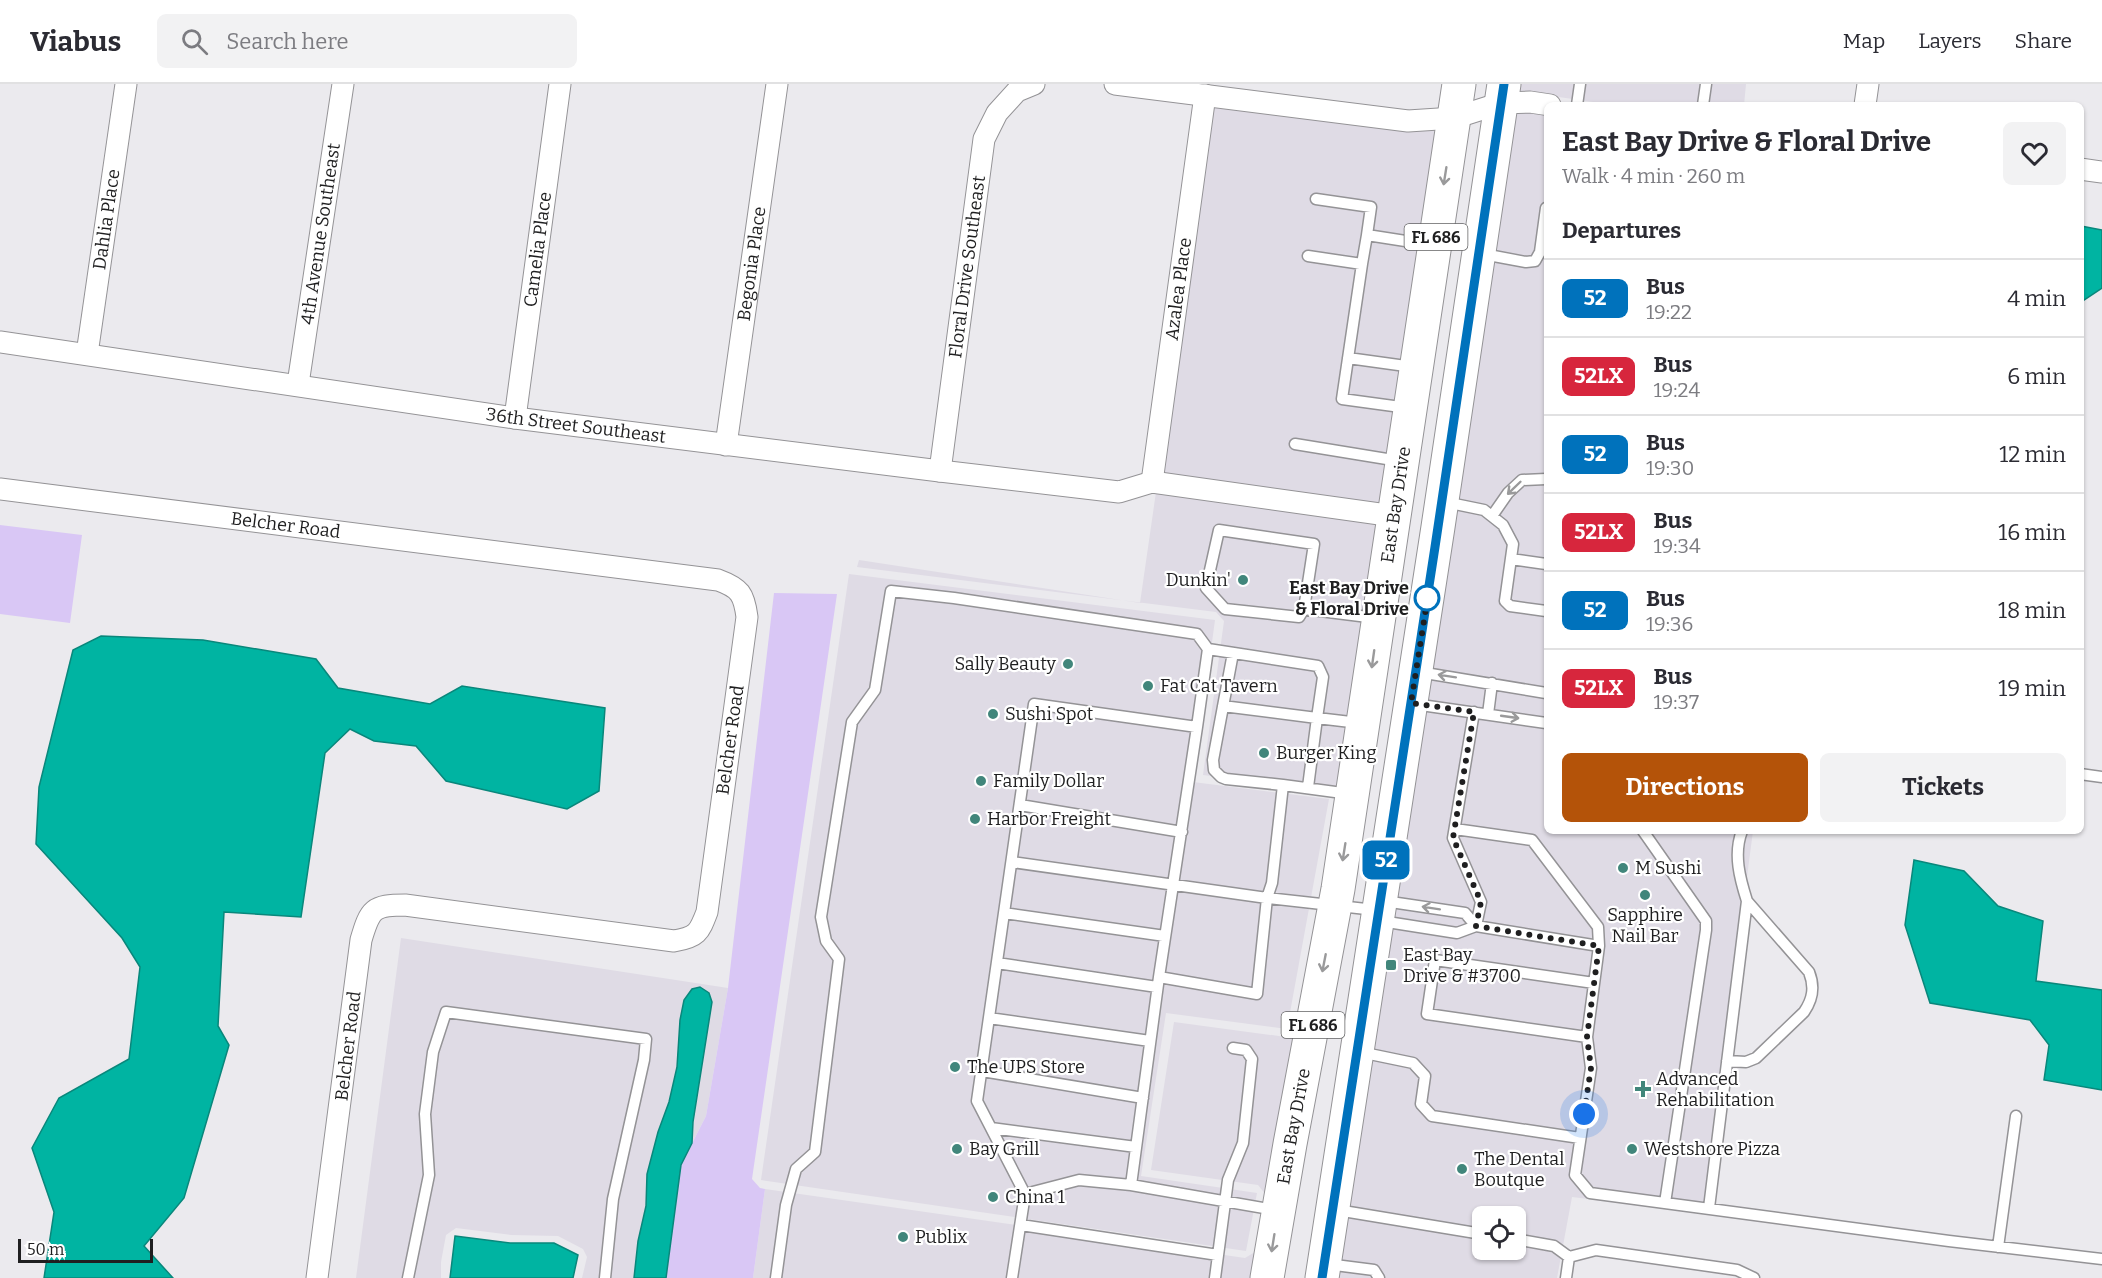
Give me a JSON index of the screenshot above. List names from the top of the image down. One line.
{"streets":{"main road":["FL 686","East Bay Drive"],"street":["Dahlia Place","4th Avenue Southeast","Camelia Place","Begonia Place","Floral Drive Southeast","Azalea Place","36th Street Southeast","Belcher Road"]},"crossings":[["Dahlia Place","36th Street Southeast"],["4th Avenue Southeast","36th Street Southeast"],["Camelia Place","36th Street Southeast"],["Begonia Place","36th Street Southeast"],["Floral Drive Southeast","36th Street Southeast"],["Azalea Place","36th Street Southeast"]],"places":{"other":["Dunkin'","East Bay Drive & Floral Drive","Sally Beauty","Fat Cat Tavern","Sushi Spot","Burger King","Family Dollar","Harbor Freight","M Sushi","Sapphire Nail Bar","The UPS Store","Bay Grill","Westshore Pizza","The Dental Boutque","China 1","Publix"],"transit":["East Bay Drive & #3700"],"health":["Advanced Rehabilitation"]},"lines":["bus line 52"],"scale_bar":"50 m","page":{"header":"Viabus","search":"Search here","nav":["Map","Layers","Share"],"on_map":"52","heading":[["East Bay Drive & Floral Drive","Walk · 4 min · 260 m"],"Departures"],"list":[{"mark":"52","name":"Bus","note":"19:22","value":"4 min"},{"mark":"52LX","name":"Bus","note":"19:24","value":"6 min"},{"mark":"52","name":"Bus","note":"19:30","value":"12 min"},{"mark":"52LX","name":"Bus","note":"19:34","value":"16 min"},{"mark":"52","name":"Bus","note":"19:36","value":"18 min"},{"mark":"52LX","name":"Bus","note":"19:37","value":"19 min"}],"buttons":["Directions","Tickets"],"scale":"50 m"}}
